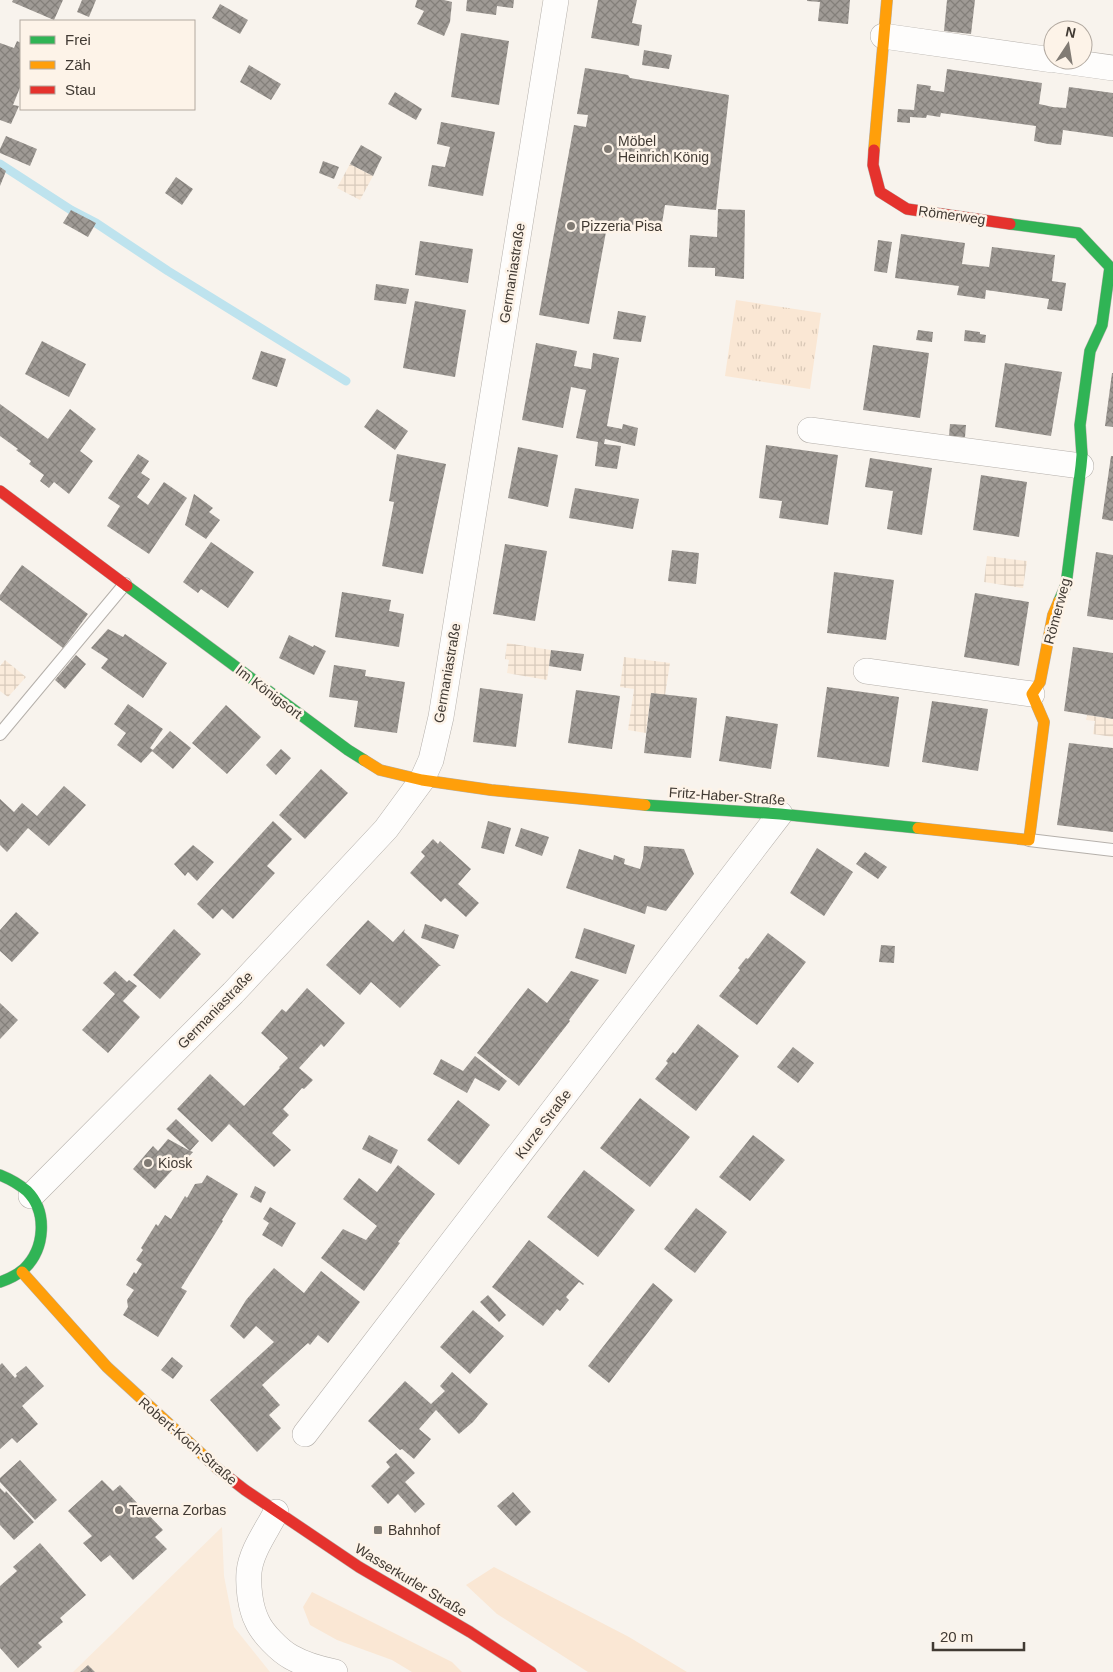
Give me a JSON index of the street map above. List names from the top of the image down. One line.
{"streets":{"street":["Römerweg","Germaniastraße","Im Königsort","Fritz-Haber-Straße","Kurze Straße","Robert-Koch-Straße","Wasserkurler Straße"]},"crossings":[["Germaniastraße","Im Königsort"],["Germaniastraße","Fritz-Haber-Straße"],["Im Königsort","Fritz-Haber-Straße"],["Fritz-Haber-Straße","Kurze Straße"],["Robert-Koch-Straße","Wasserkurler Straße"]],"places":{"other":["Möbel Heinrich König","Pizzeria Pisa","Kiosk","Taverna Zorbas"],"transit":["Bahnhof"]},"legend":["Frei","Zäh","Stau"],"scale_bar":"20 m","north":"top"}
